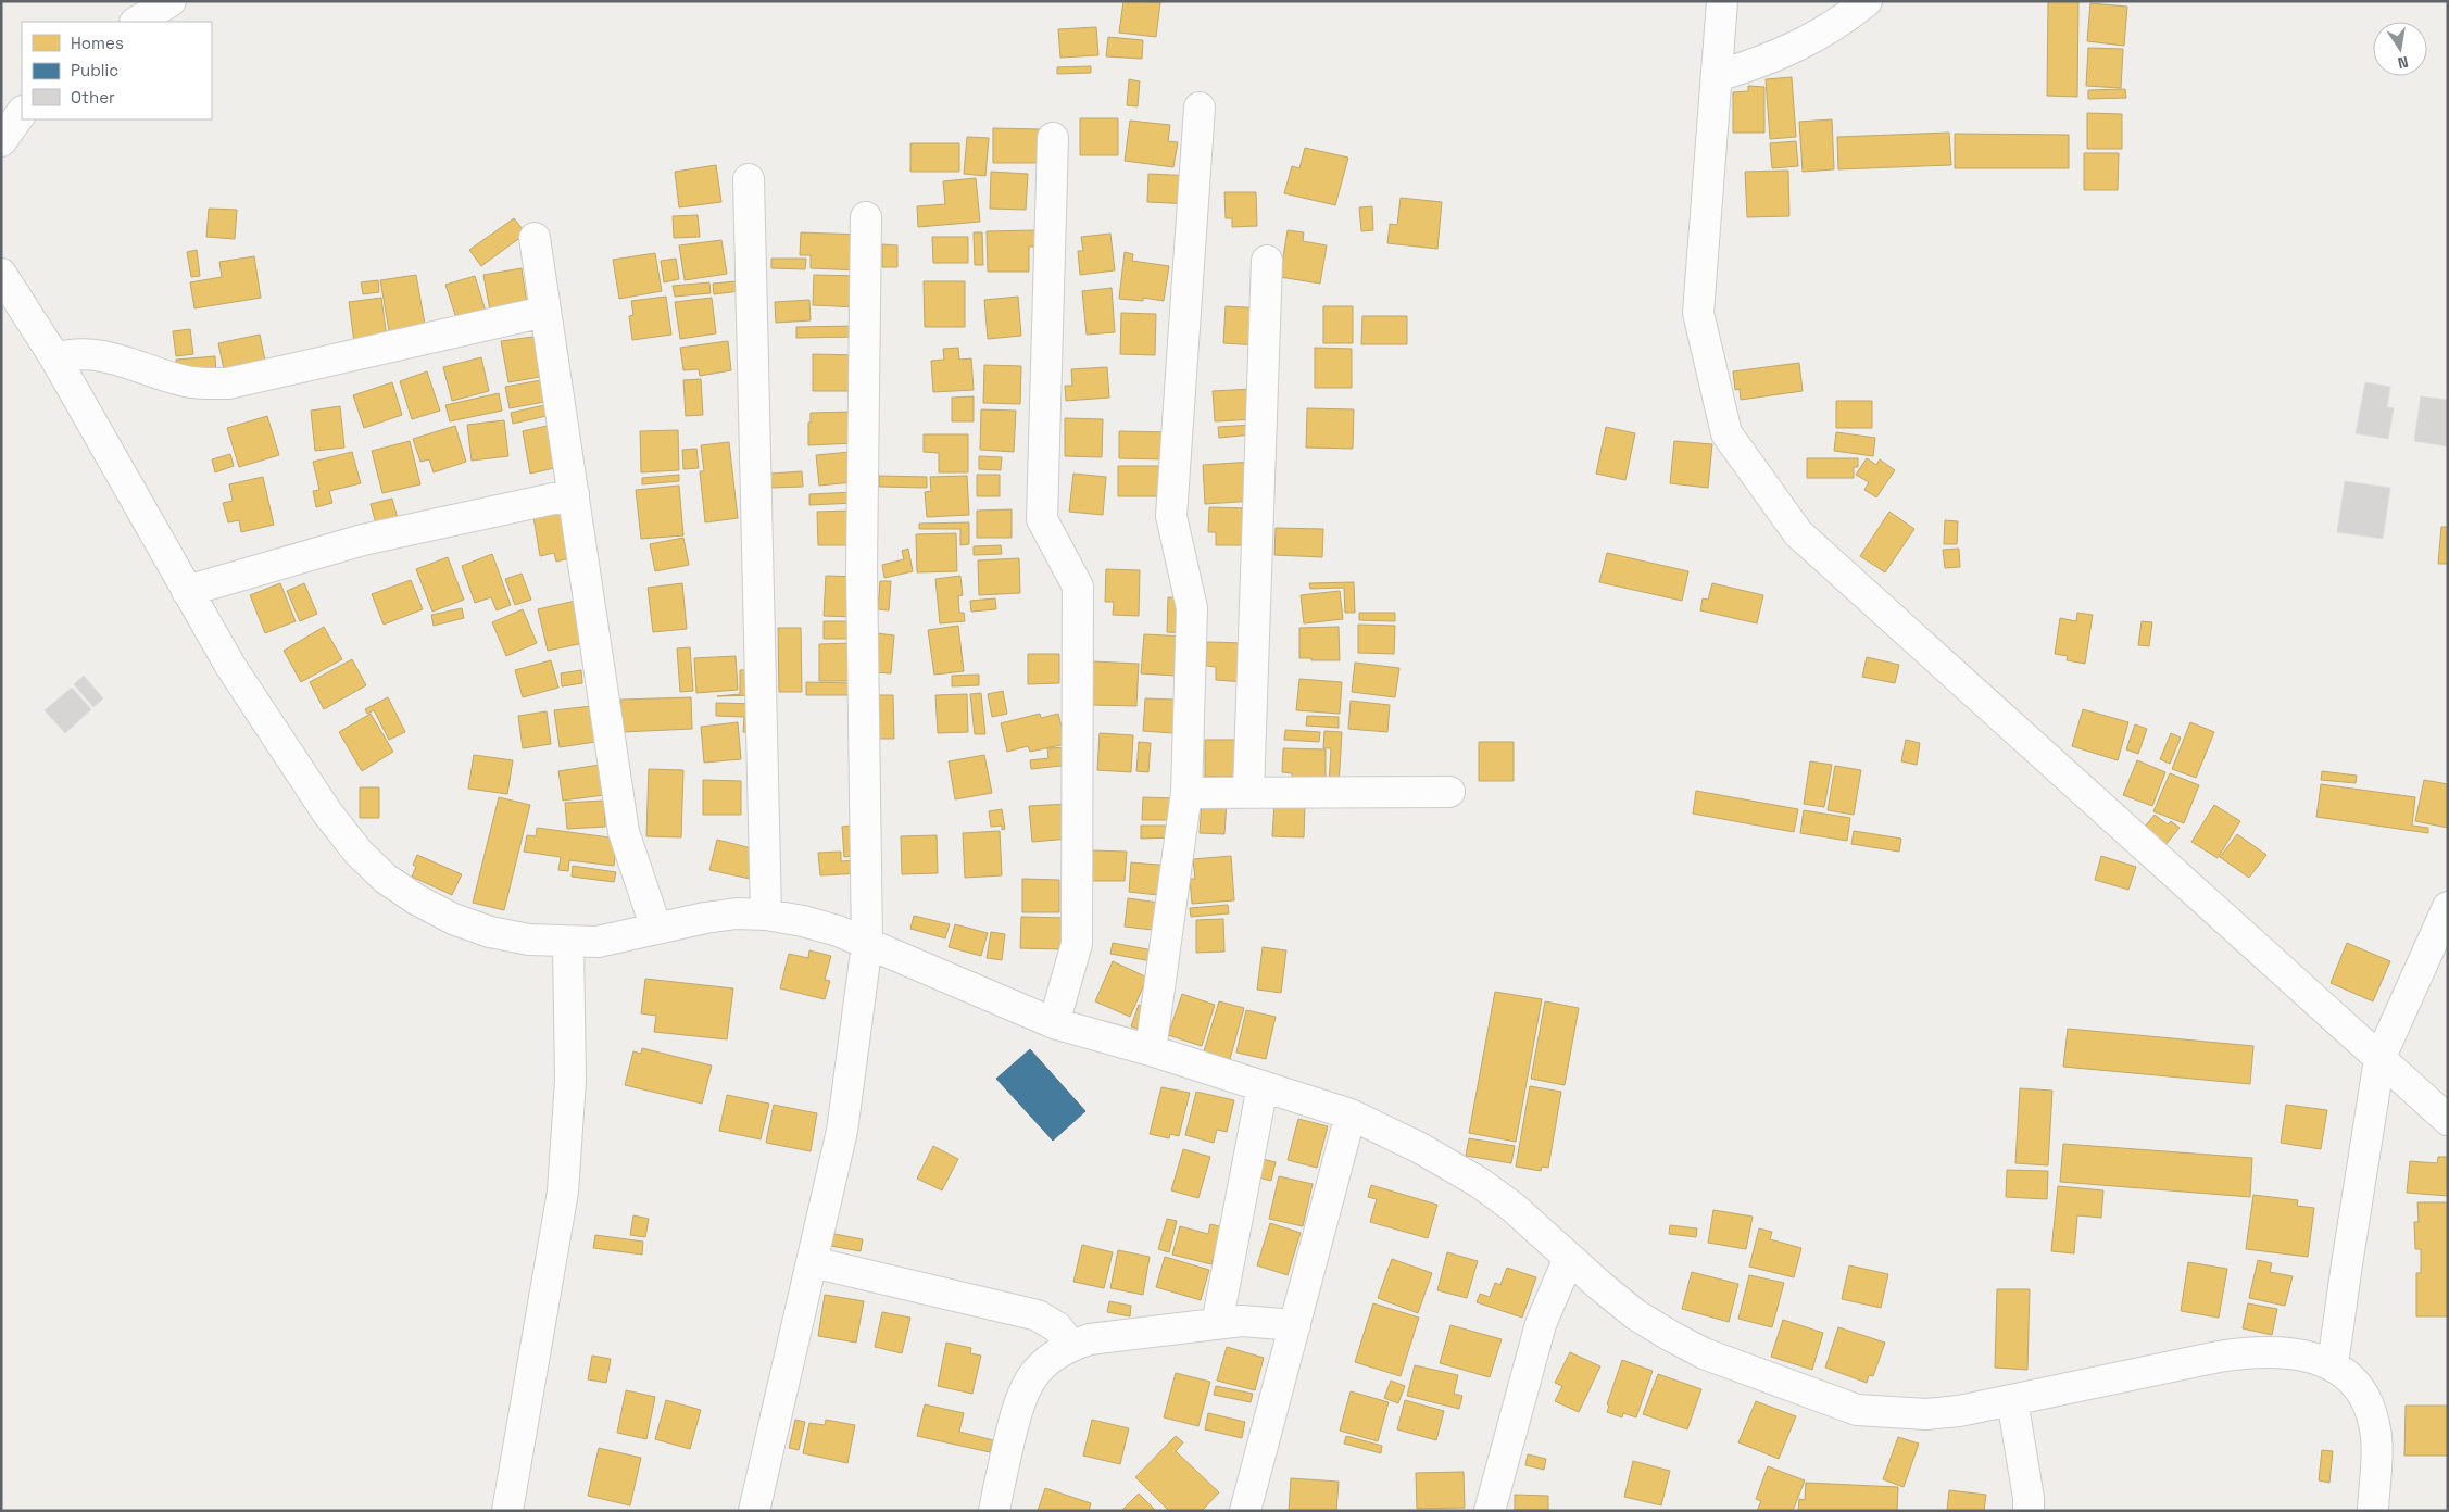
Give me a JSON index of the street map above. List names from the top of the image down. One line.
{"legend":["Homes","Public","Other"],"north":"bottom"}
